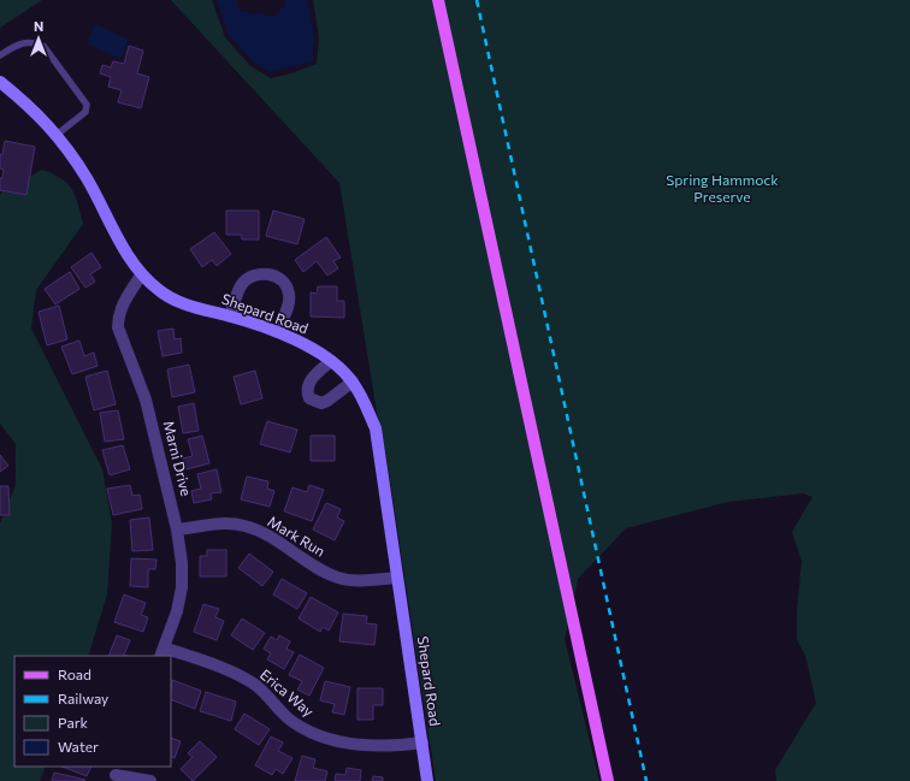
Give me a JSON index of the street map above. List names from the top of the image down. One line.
{"streets":{"street":["Shepard Road","Marni Drive","Mark Run","Erica Way"]},"crossings":[["Shepard Road","Marni Drive"],["Shepard Road","Mark Run"],["Shepard Road","Erica Way"],["Marni Drive","Mark Run"],["Marni Drive","Erica Way"]],"parks":["Spring Hammock Preserve"],"legend":["Road","Railway","Park","Water"],"north":"top"}
